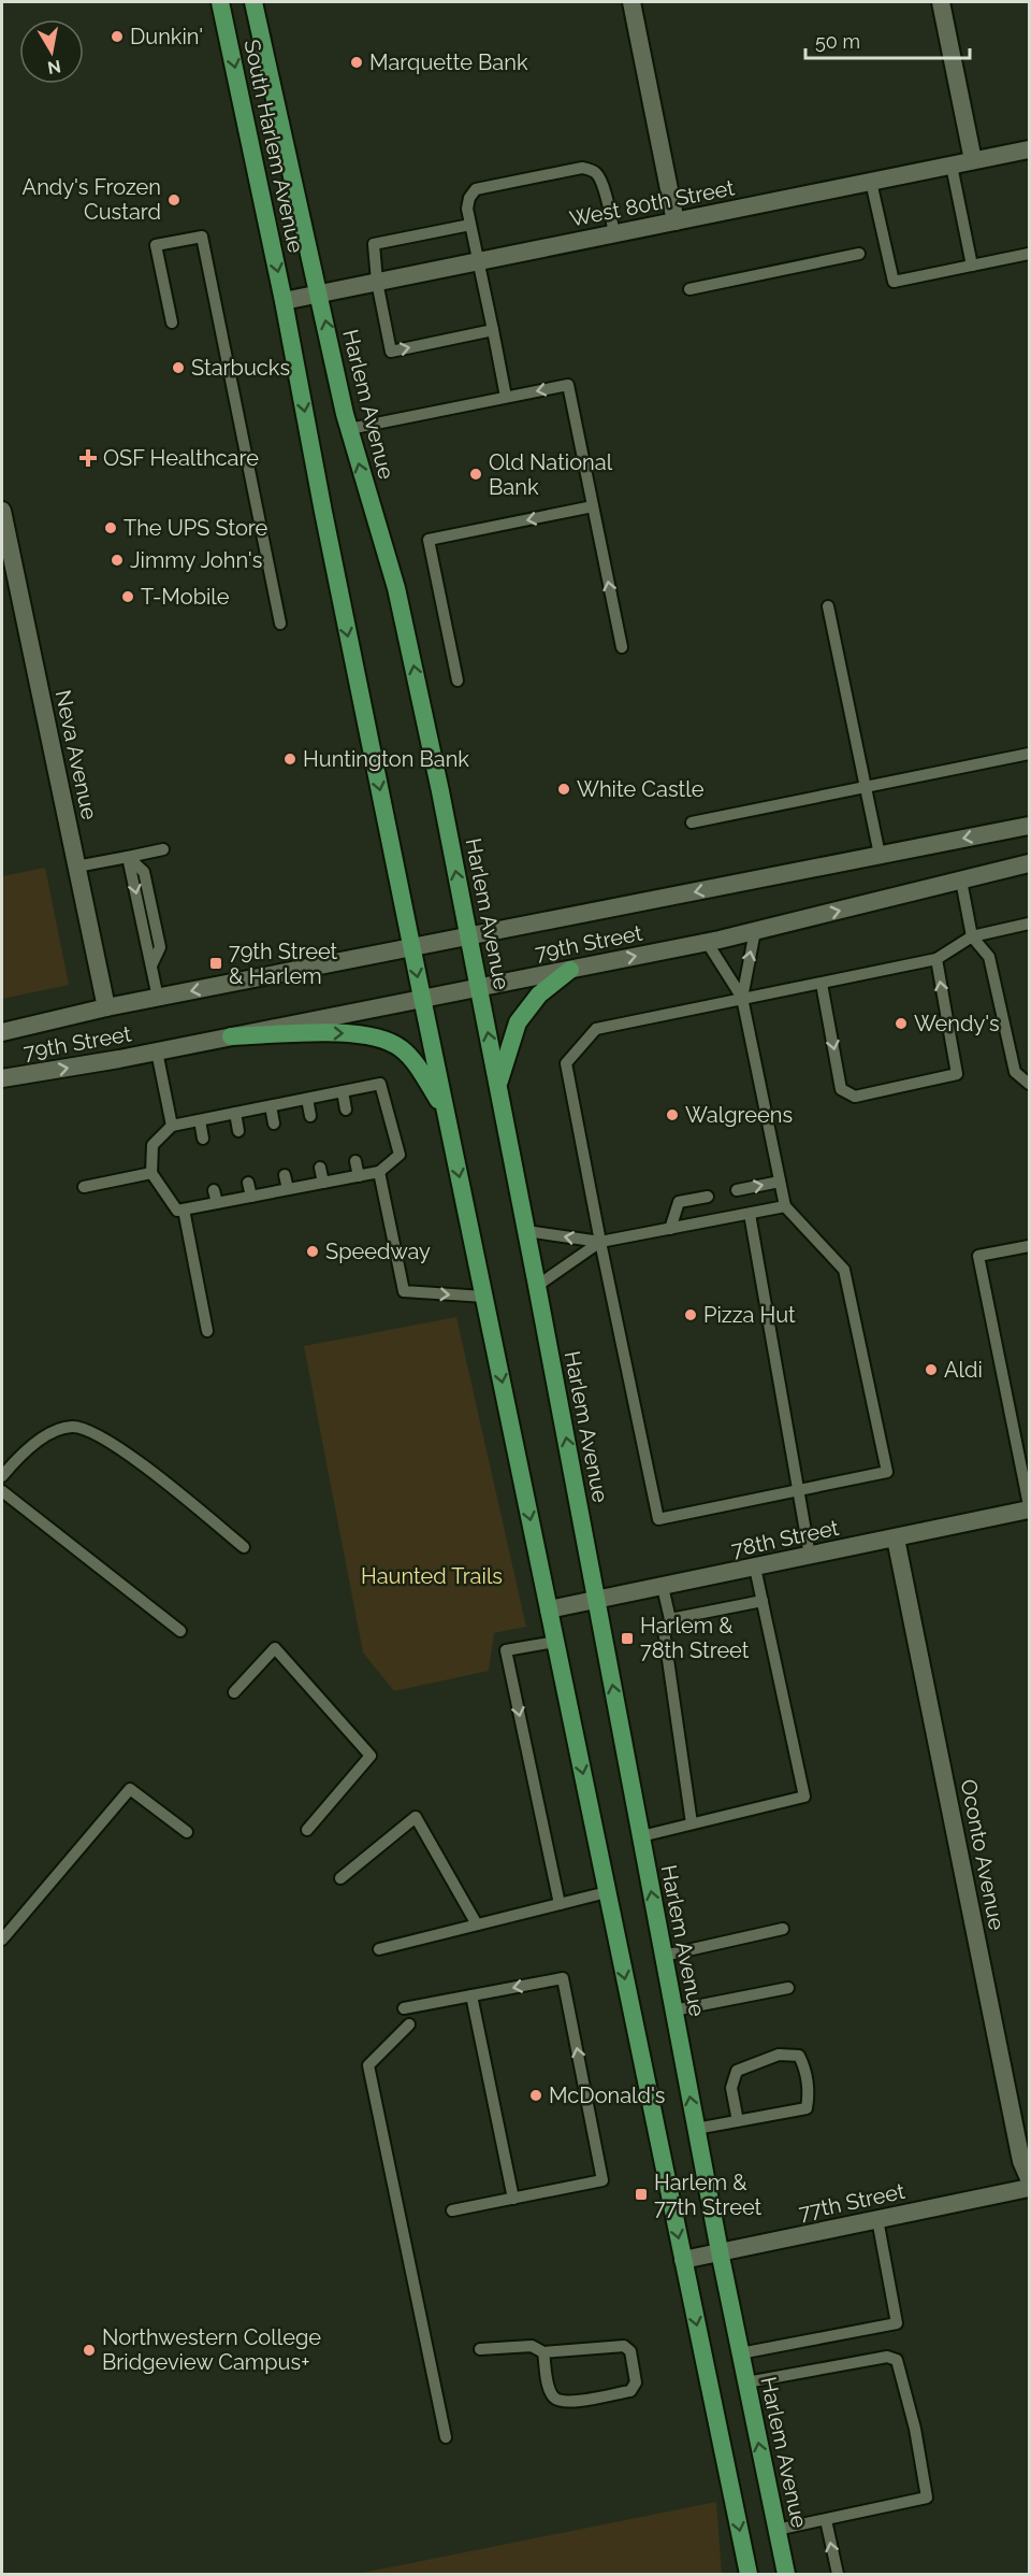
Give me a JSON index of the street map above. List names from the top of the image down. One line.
{"streets":{"main road":["South Harlem Avenue","Harlem Avenue"],"street":["West 80th Street","Neva Avenue","79th Street","78th Street","Oconto Avenue","77th Street"]},"crossings":[["South Harlem Avenue","West 80th Street"],["South Harlem Avenue","Harlem Avenue"],["West 80th Street","Harlem Avenue"],["Harlem Avenue","79th Street"],["Harlem Avenue","78th Street"],["Harlem Avenue","77th Street"],["Neva Avenue","79th Street"],["78th Street","Oconto Avenue"]],"parks":["Haunted Trails"],"places":{"other":["Dunkin'","Marquette Bank","Andy's Frozen Custard","Starbucks","Old National Bank","The UPS Store","Jimmy John's","T-Mobile","Huntington Bank","White Castle","Wendy's","Walgreens","Speedway","Pizza Hut","Aldi","McDonald's","Northwestern College Bridgeview Campus+"],"health":["OSF Healthcare"],"transit":["79th Street & Harlem","Harlem & 78th Street","Harlem & 77th Street"]},"scale_bar":"50 m","north":"bottom"}
